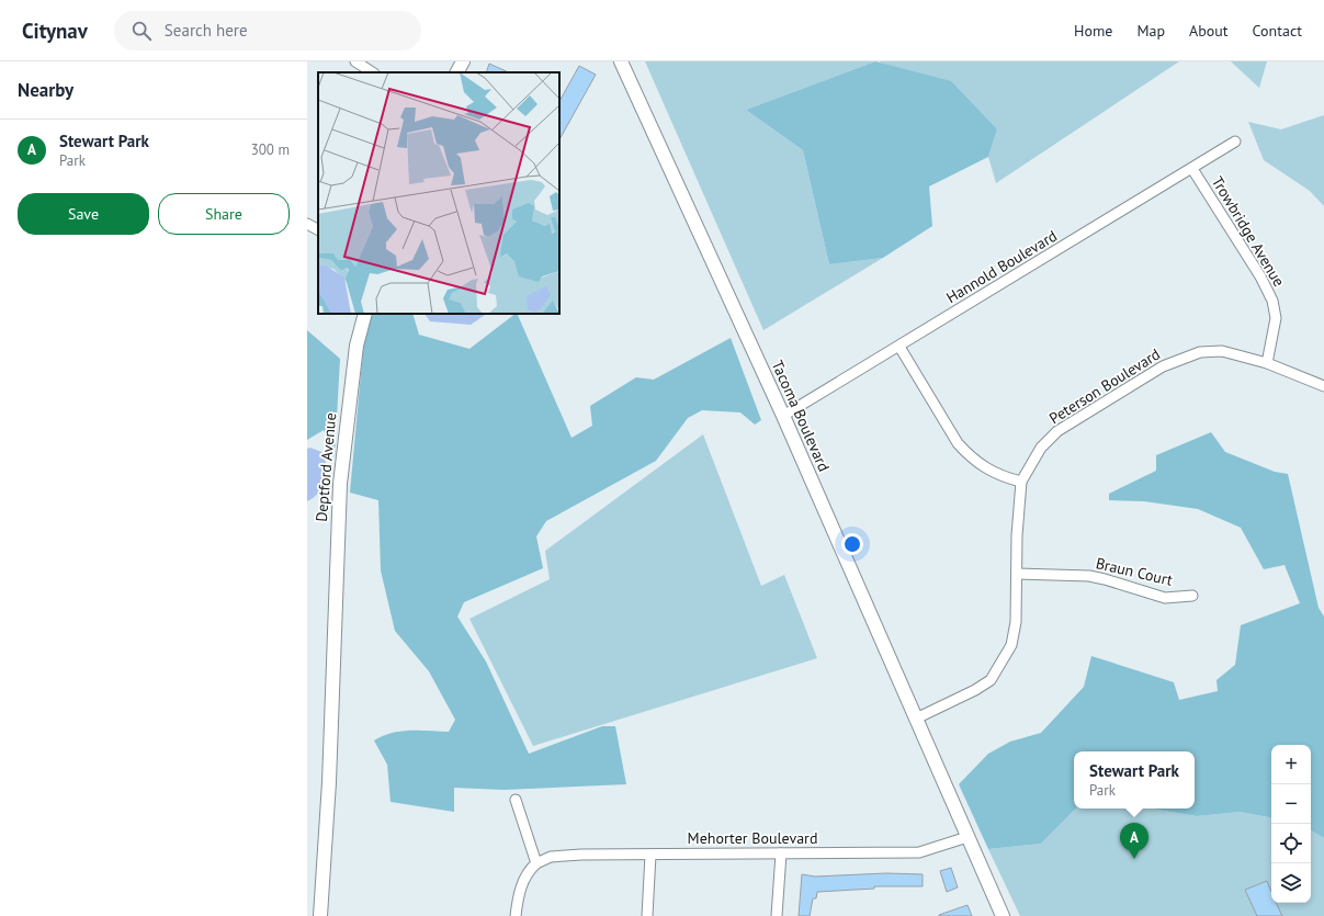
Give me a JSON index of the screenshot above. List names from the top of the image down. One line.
{"streets":{"street":["Trowbridge Avenue","Hannold Boulevard","Peterson Boulevard","Tacoma Boulevard","Deptford Avenue","Braun Court","Mehorter Boulevard"]},"crossings":[["Trowbridge Avenue","Hannold Boulevard"],["Trowbridge Avenue","Peterson Boulevard"],["Hannold Boulevard","Tacoma Boulevard"],["Peterson Boulevard","Tacoma Boulevard"],["Peterson Boulevard","Braun Court"],["Tacoma Boulevard","Mehorter Boulevard"]],"page":{"header":"Citynav","search":"Search here","nav":["Home","Map","About","Contact"],"heading":"Nearby","list":[{"mark":"A","name":"Stewart Park","note":"Park","value":"300 m"}],"buttons":["Save","Share"],"map_buttons":["+","−"],"popup":["Stewart Park","Park"],"pins":"A"}}
